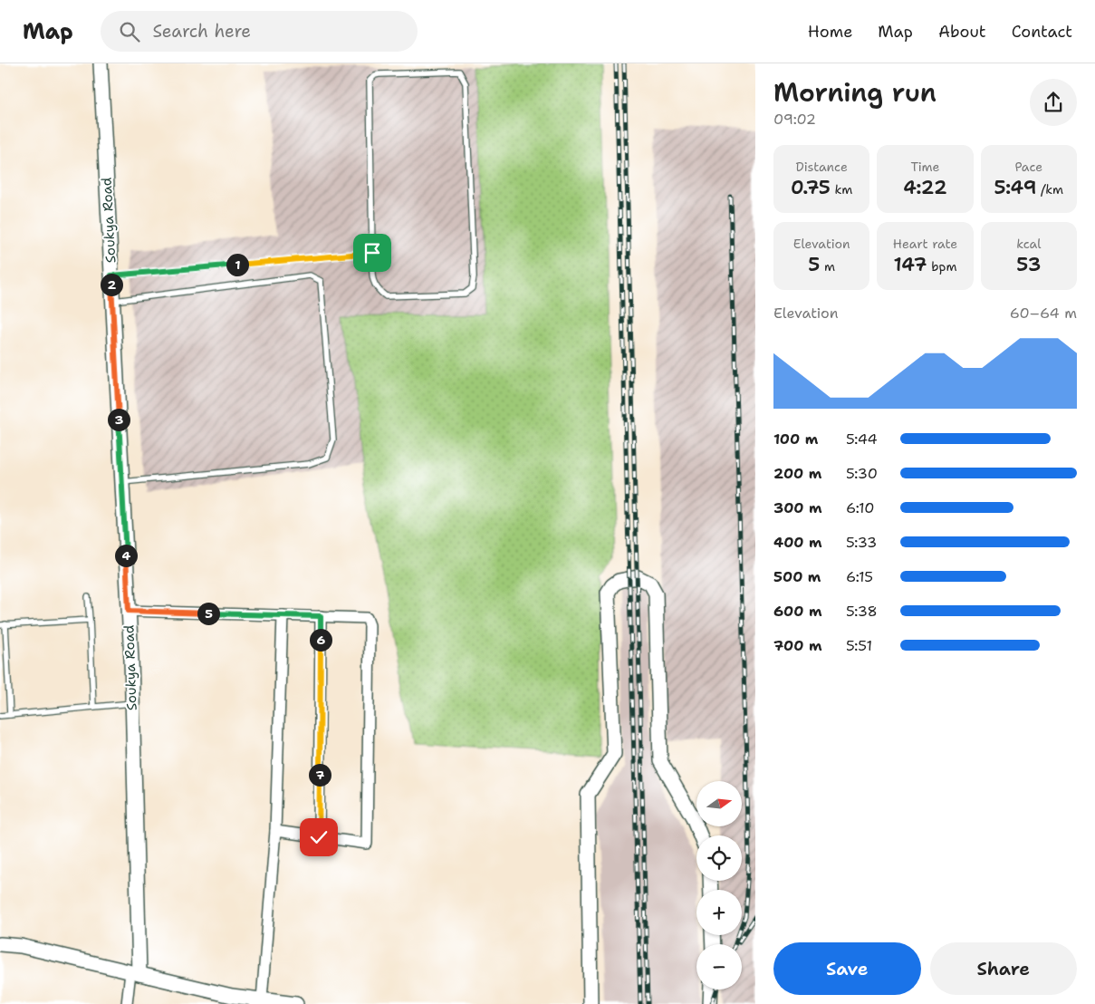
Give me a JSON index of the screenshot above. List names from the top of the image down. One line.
{"streets":{"main road":["Soukya Road"]},"north":"right","page":{"header":"Map","search":"Search here","nav":["Home","Map","About","Contact"],"heading":["Morning run","09:02"],"stats":[["Distance","0.75 km"],["Time","4:22"],["Pace","5:49 /km"],["Elevation","5 m"],["Heart rate","147 bpm"],["kcal","53"]],"pins":["1","2","3","4","5","6","7"],"chart":["Elevation","60–64 m"],"list":[{"name":"100 m","note":"5:44"},{"name":"200 m","note":"5:30"},{"name":"300 m","note":"6:10"},{"name":"400 m","note":"5:33"},{"name":"500 m","note":"6:15"},{"name":"600 m","note":"5:38"},{"name":"700 m","note":"5:51"}],"map_buttons":["+","−"],"buttons":["Save","Share"]}}
